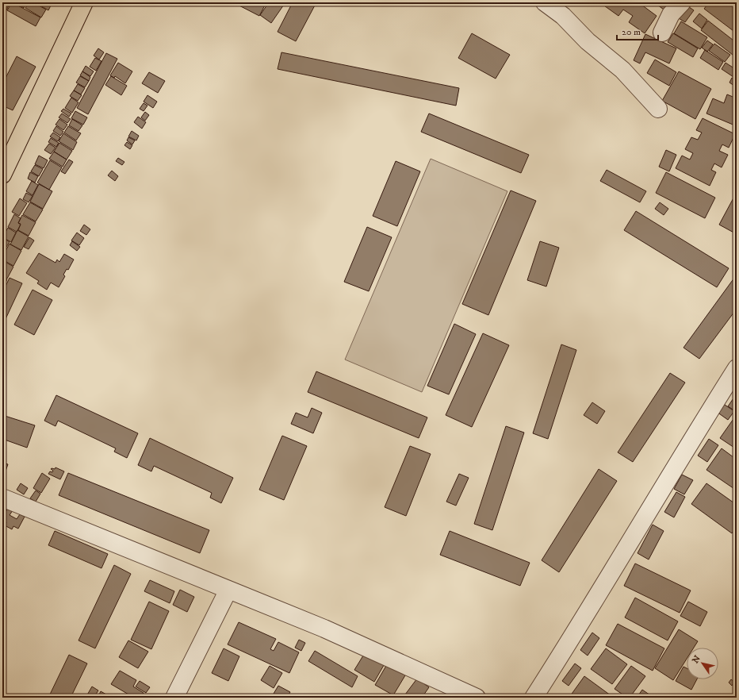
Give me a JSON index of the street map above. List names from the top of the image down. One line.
{"scale_bar":"20 m","north":"top left"}
